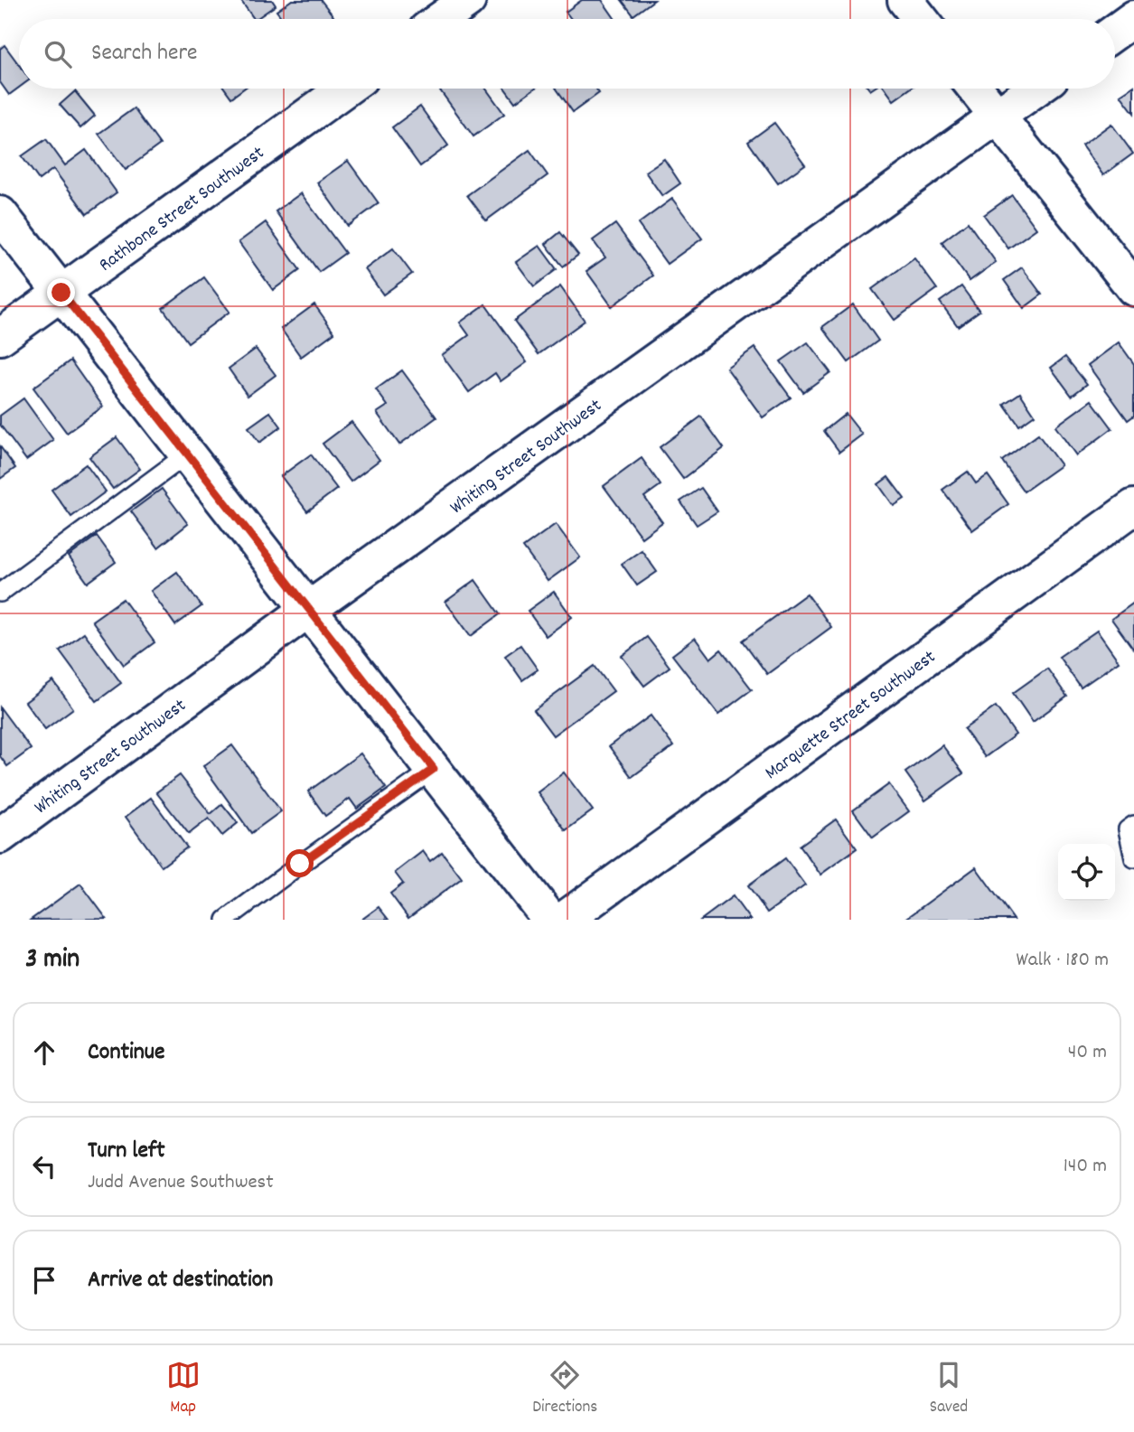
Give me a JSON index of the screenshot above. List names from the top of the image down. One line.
{"streets":{"street":["Rathbone Street Southwest","Whiting Street Southwest","Marquette Street Southwest"]},"page":{"search":"Search here","heading":["3 min","Walk · 180 m"],"list":[["Continue","40 m"],["Turn left","Judd Avenue Southwest","140 m"],"Arrive at destination"],"nav":["Map","Directions","Saved"]}}
